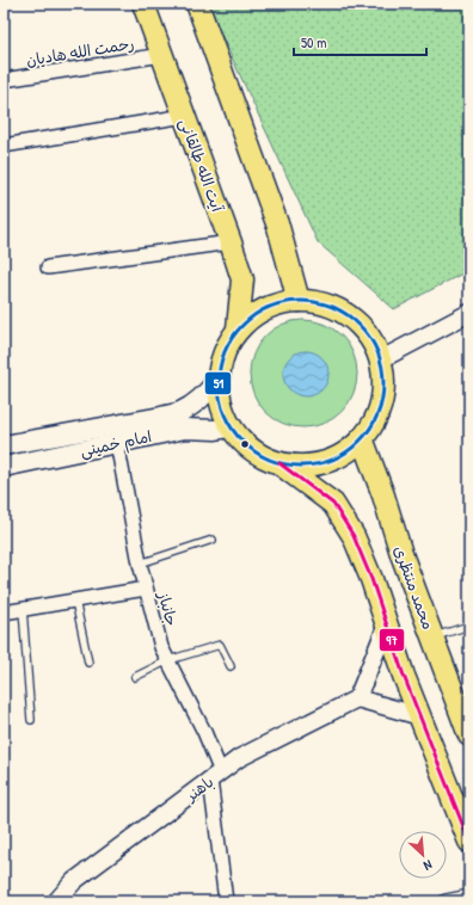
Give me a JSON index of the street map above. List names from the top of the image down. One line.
{"streets":{"main road":["آیت الله طالقانی","امام خمینی","محمد منتظری"],"street":["رحمت الله هادیان","جانباز","باهنر"]},"crossings":[["رحمت الله هادیان","آیت الله طالقانی"],["آیت الله طالقانی","امام خمینی"],["آیت الله طالقانی","محمد منتظری"],["امام خمینی","محمد منتظری"],["امام خمینی","جانباز"],["جانباز","باهنر"]],"lines":["transit line 51","transit line 97"],"scale_bar":"50 m","north":"bottom right"}
